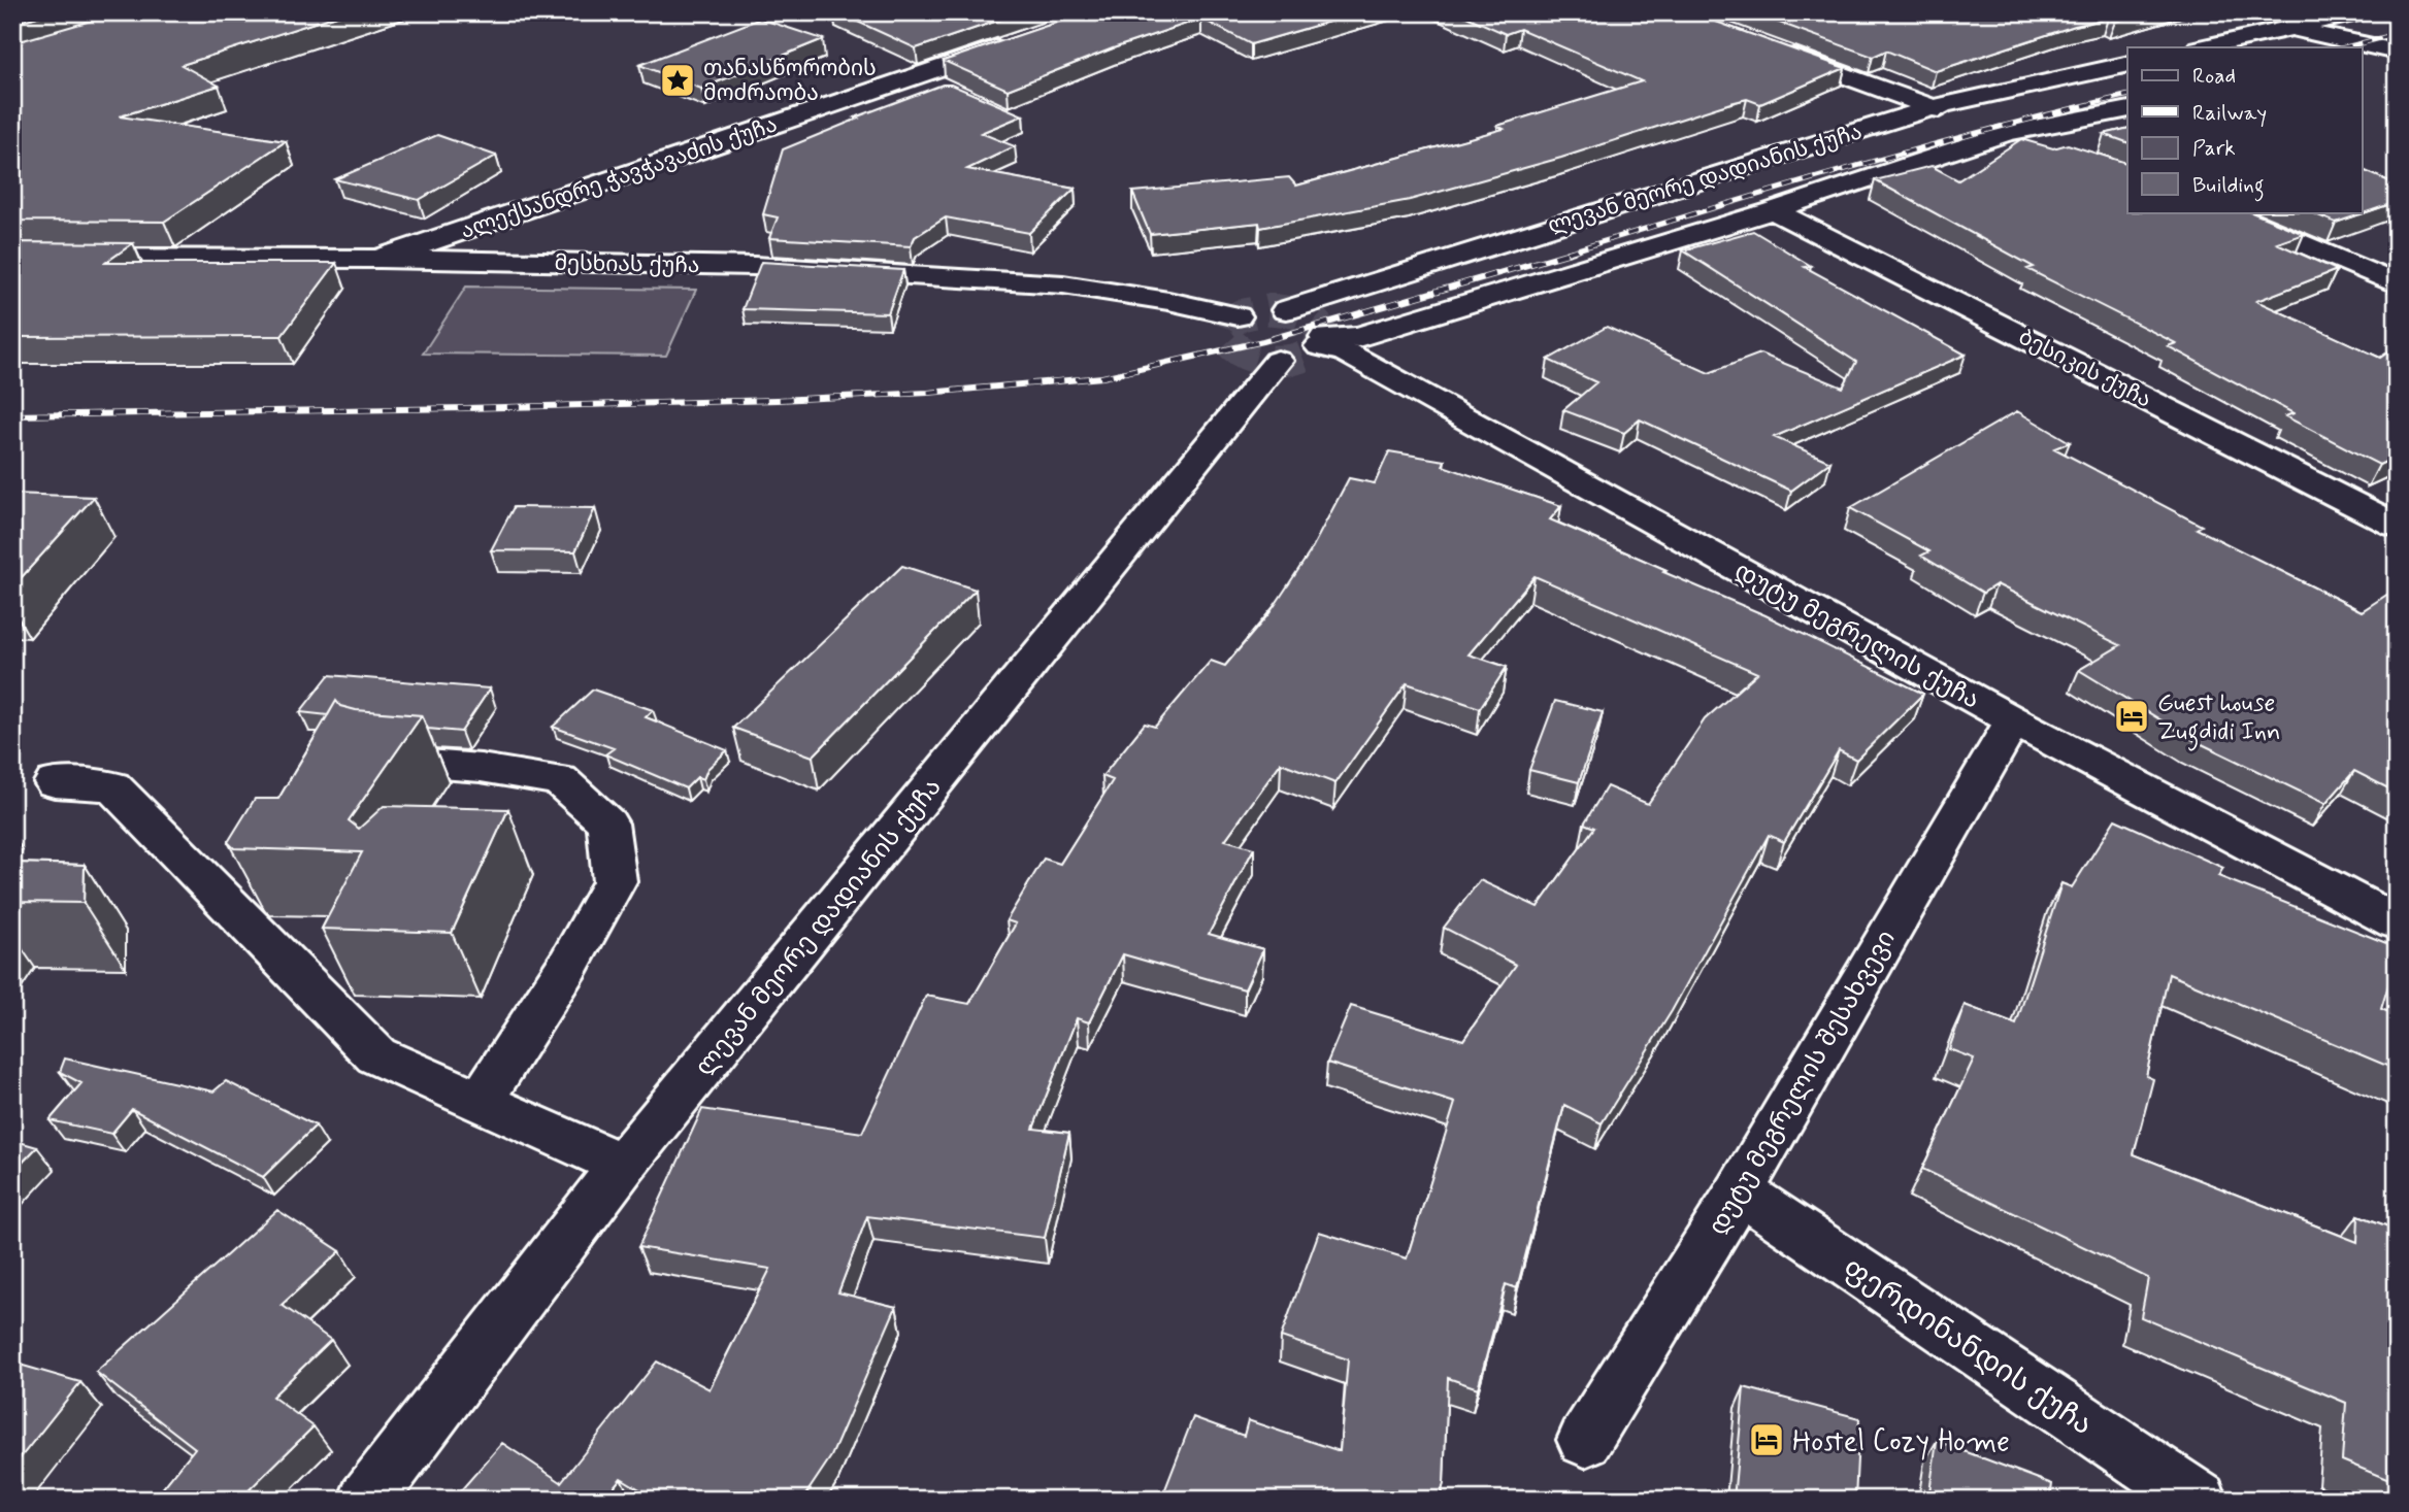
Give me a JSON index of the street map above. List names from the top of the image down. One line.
{"streets":{"street":["ალექსანდრე ჭავჭავაძის ქუჩა","ლევან მეორე დადიანის ქუჩა","მესხიას ქუჩა","ბესიკის ქუჩა","დუტუ მეგრელის ქუჩა","დუტუ მეგრელის შესახვევი","ფერდინანდის ქუჩა"]},"crossings":[["ალექსანდრე ჭავჭავაძის ქუჩა","მესხიას ქუჩა"],["ლევან მეორე დადიანის ქუჩა","ბესიკის ქუჩა"],["ლევან მეორე დადიანის ქუჩა","დუტუ მეგრელის ქუჩა"],["დუტუ მეგრელის ქუჩა","დუტუ მეგრელის შესახვევი"],["დუტუ მეგრელის შესახვევი","ფერდინანდის ქუჩა"]],"places":{"place":["თანასწორობის მოძრაობა"],"hotel":["Guest house Zugdidi Inn","Hostel Cozy Home"]},"legend":["Road","Railway","Park","Building"]}
